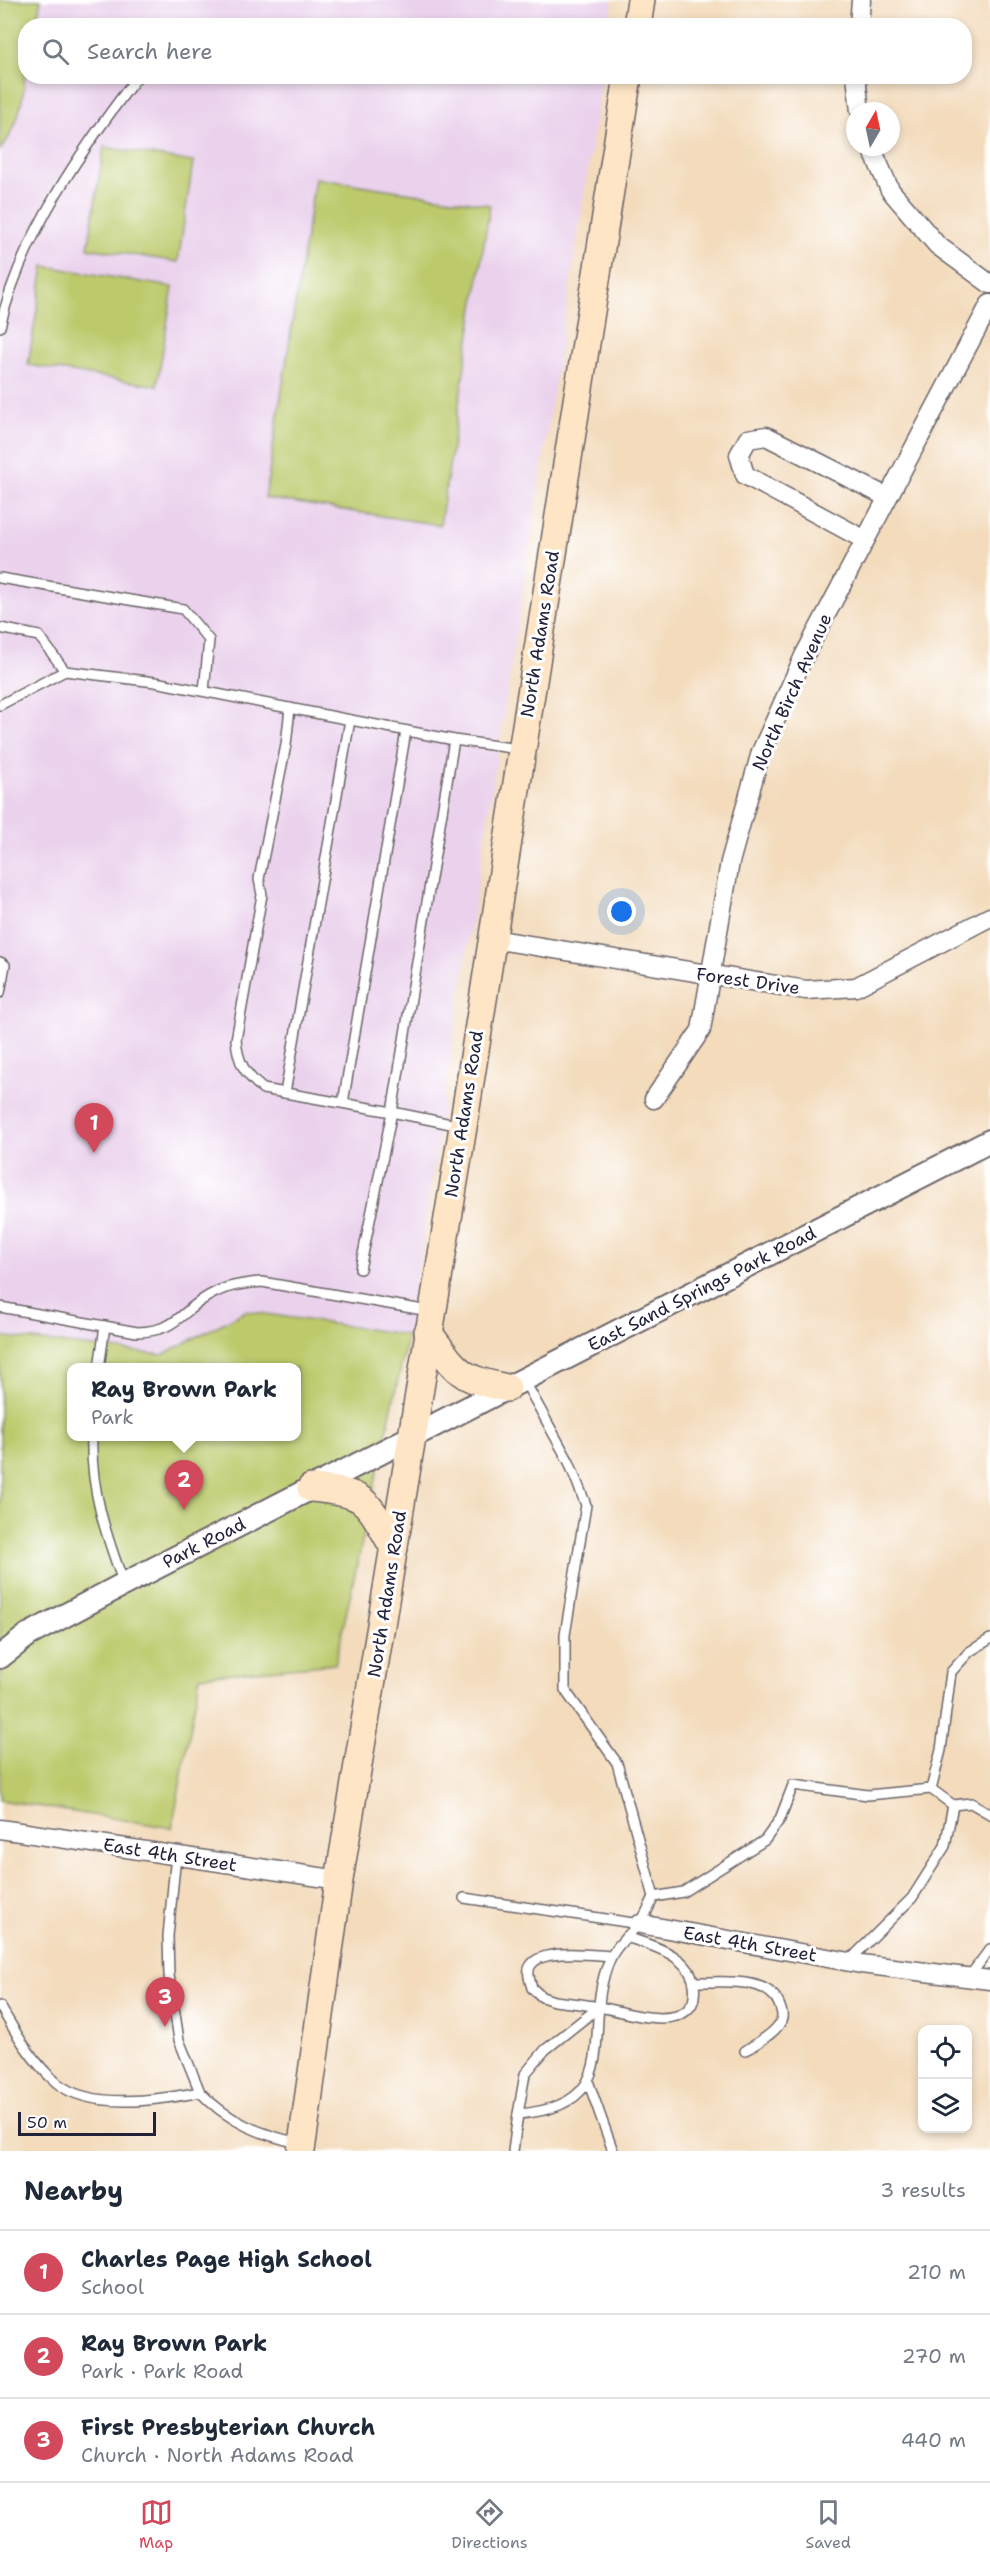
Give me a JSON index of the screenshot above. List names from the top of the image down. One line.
{"streets":{"main road":["North Adams Road"],"street":["North Birch Avenue","Forest Drive","East Sand Springs Park Road","Park Road","East 4th Street"]},"crossings":[["North Adams Road","Forest Drive"],["North Adams Road","East Sand Springs Park Road"],["North Adams Road","Park Road"],["North Adams Road","East 4th Street"],["North Birch Avenue","Forest Drive"],["East Sand Springs Park Road","Park Road"]],"scale_bar":"50 m","north":"top","page":{"search":"Search here","pins":["1","2","3"],"popup":["Ray Brown Park","Park"],"scale":"50 m","heading":["Nearby","3 results"],"list":[{"mark":"1","name":"Charles Page High School","note":"School","value":"210 m"},{"mark":"2","name":"Ray Brown Park","note":"Park · Park Road","value":"270 m"},{"mark":"3","name":"First Presbyterian Church","note":"Church · North Adams Road","value":"440 m"}],"nav":["Map","Directions","Saved"]}}
